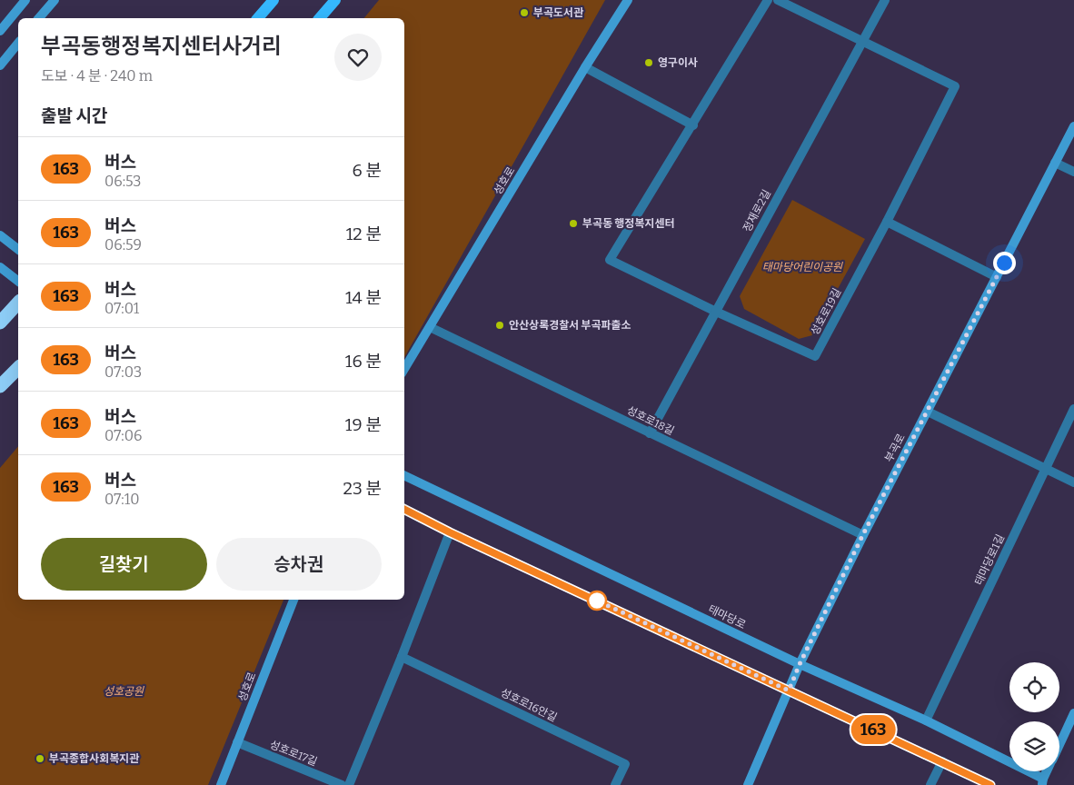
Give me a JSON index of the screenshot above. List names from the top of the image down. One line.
{"streets":{"street":["성호로","정재로2길","성호로19길","성호로18길","부곡로","태마당로1길","태마당로","성호로16안길","성호로17길"]},"crossings":[["성호로","성호로18길"],["성호로","성호로17길"],["정재로2길","성호로19길"],["정재로2길","성호로18길"],["성호로18길","부곡로"],["부곡로","태마당로"],["태마당로1길","태마당로"]],"parks":["태마당어린이공원","성호공원"],"places":["부곡도서관","영구이사","부곡동 행정복지센터","안산상록경찰서 부곡파출소","부곡종합사회복지관"],"lines":["bus line 163"],"page":{"on_map":"163","heading":[["부곡동행정복지센터사거리","도보 · 4 분 · 240 m"],"출발 시간"],"list":[{"mark":"163","name":"버스","note":"06:53","value":"6 분"},{"mark":"163","name":"버스","note":"06:59","value":"12 분"},{"mark":"163","name":"버스","note":"07:01","value":"14 분"},{"mark":"163","name":"버스","note":"07:03","value":"16 분"},{"mark":"163","name":"버스","note":"07:06","value":"19 분"},{"mark":"163","name":"버스","note":"07:10","value":"23 분"}],"buttons":["길찾기","승차권"]}}
